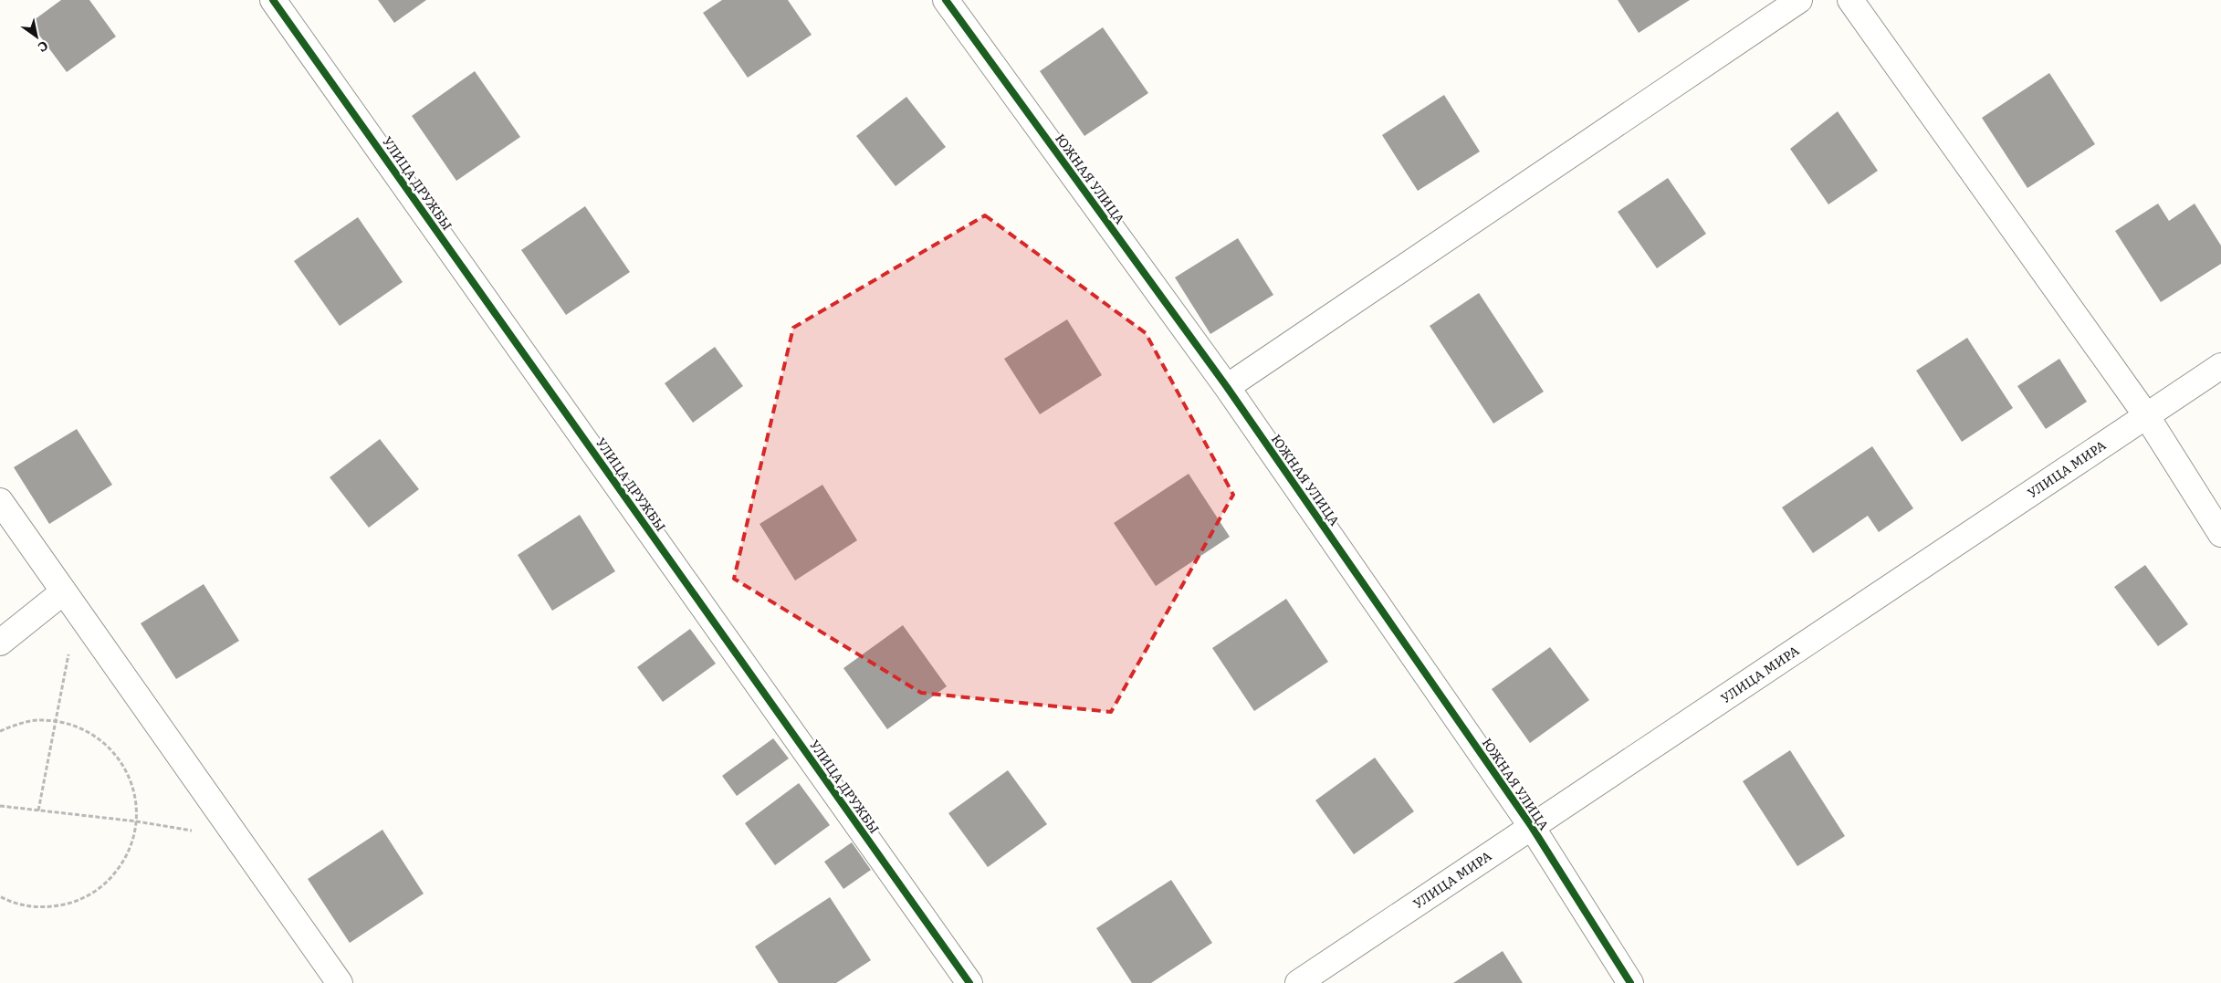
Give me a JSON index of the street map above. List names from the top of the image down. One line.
{"streets":{"street":["ЮЖНАЯ УЛИЦА","УЛИЦА ДРУЖБЫ","УЛИЦА МИРА"]},"crossings":[["ЮЖНАЯ УЛИЦА","УЛИЦА МИРА"]],"north":"bottom right"}
